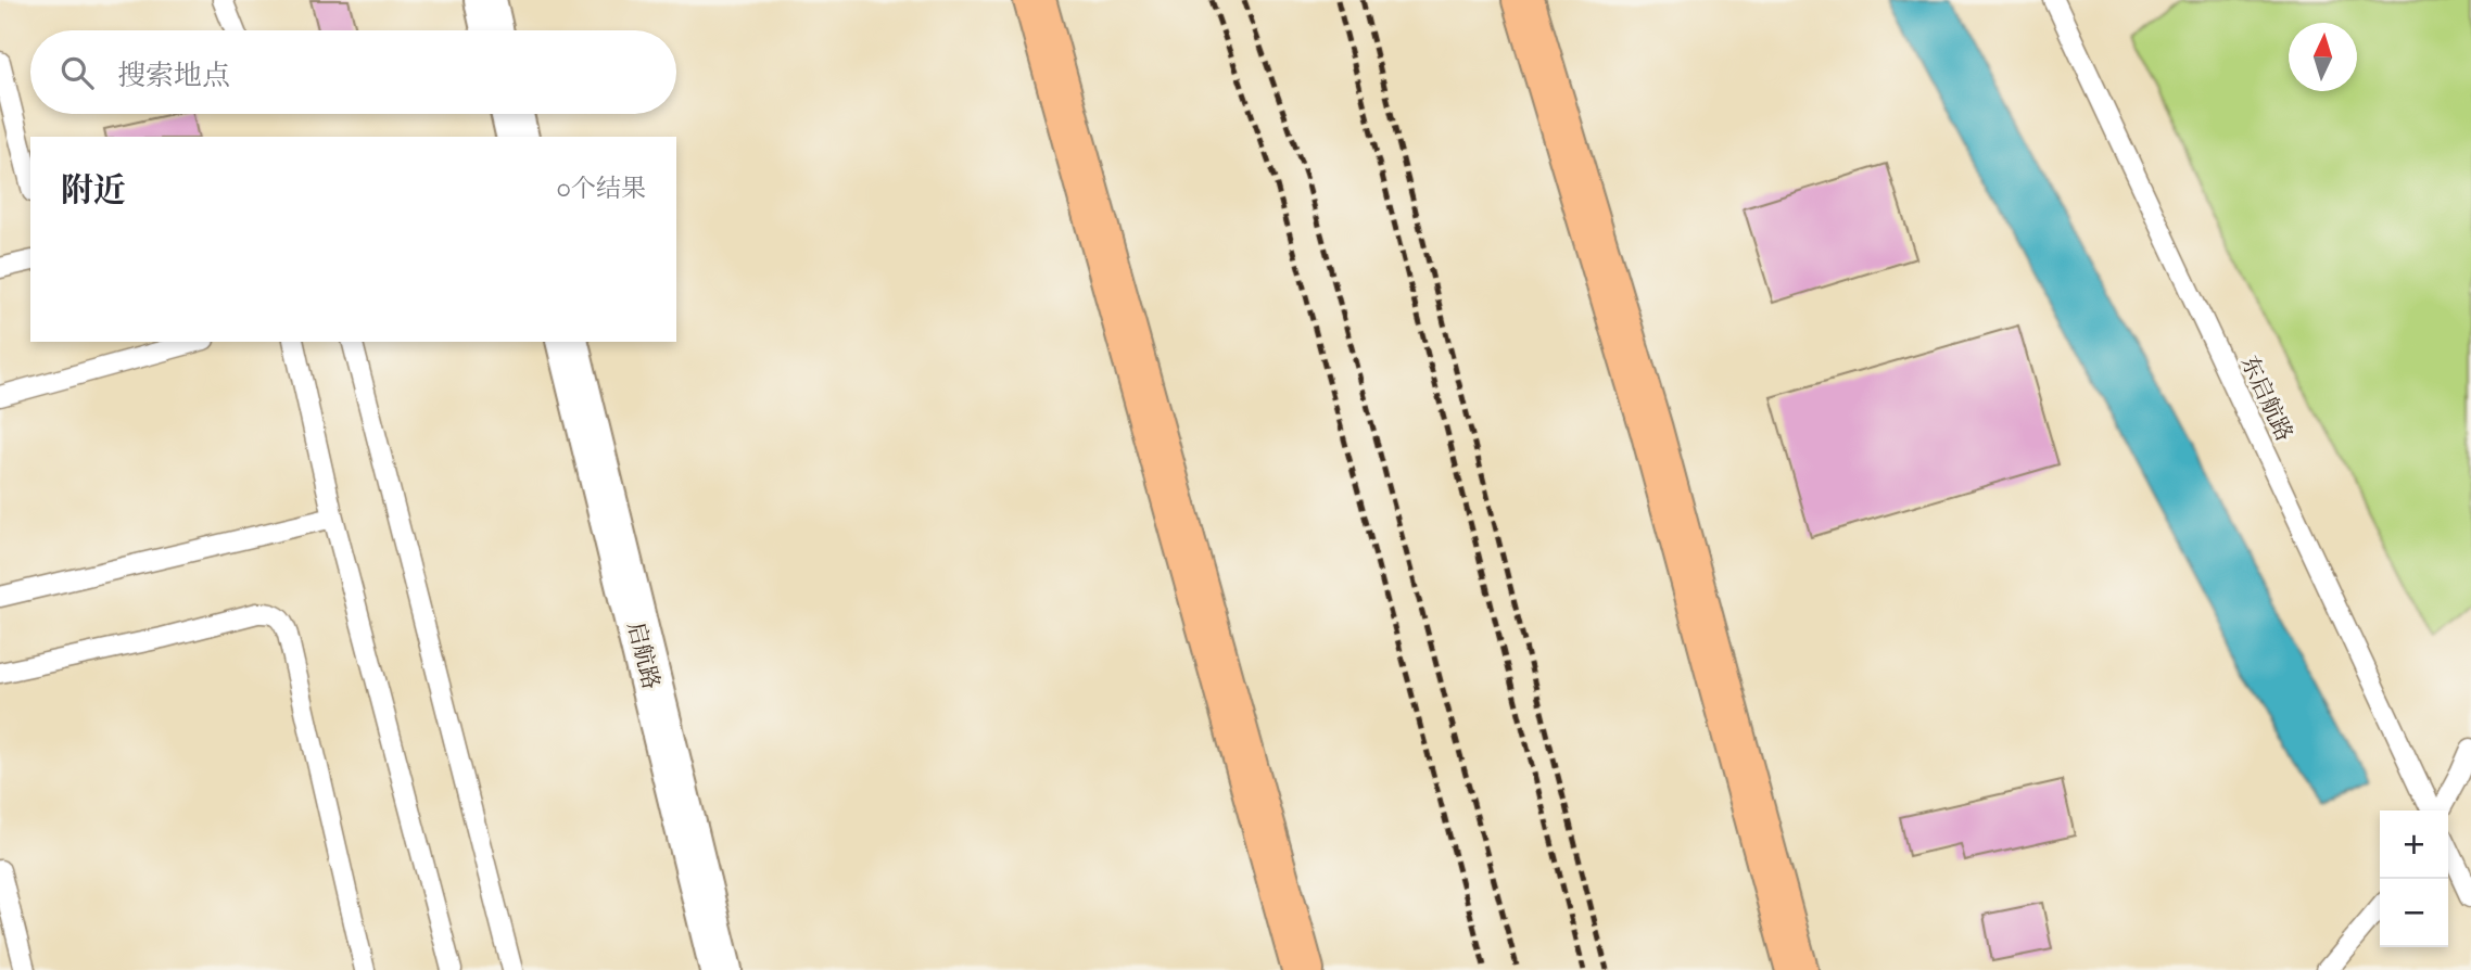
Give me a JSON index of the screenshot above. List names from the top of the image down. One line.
{"streets":{"street":["启航路"],"lane":["东启航路"]},"north":"top","page":{"search":"搜索地点","heading":["附近","0个结果"],"map_buttons":["+","−"]}}
